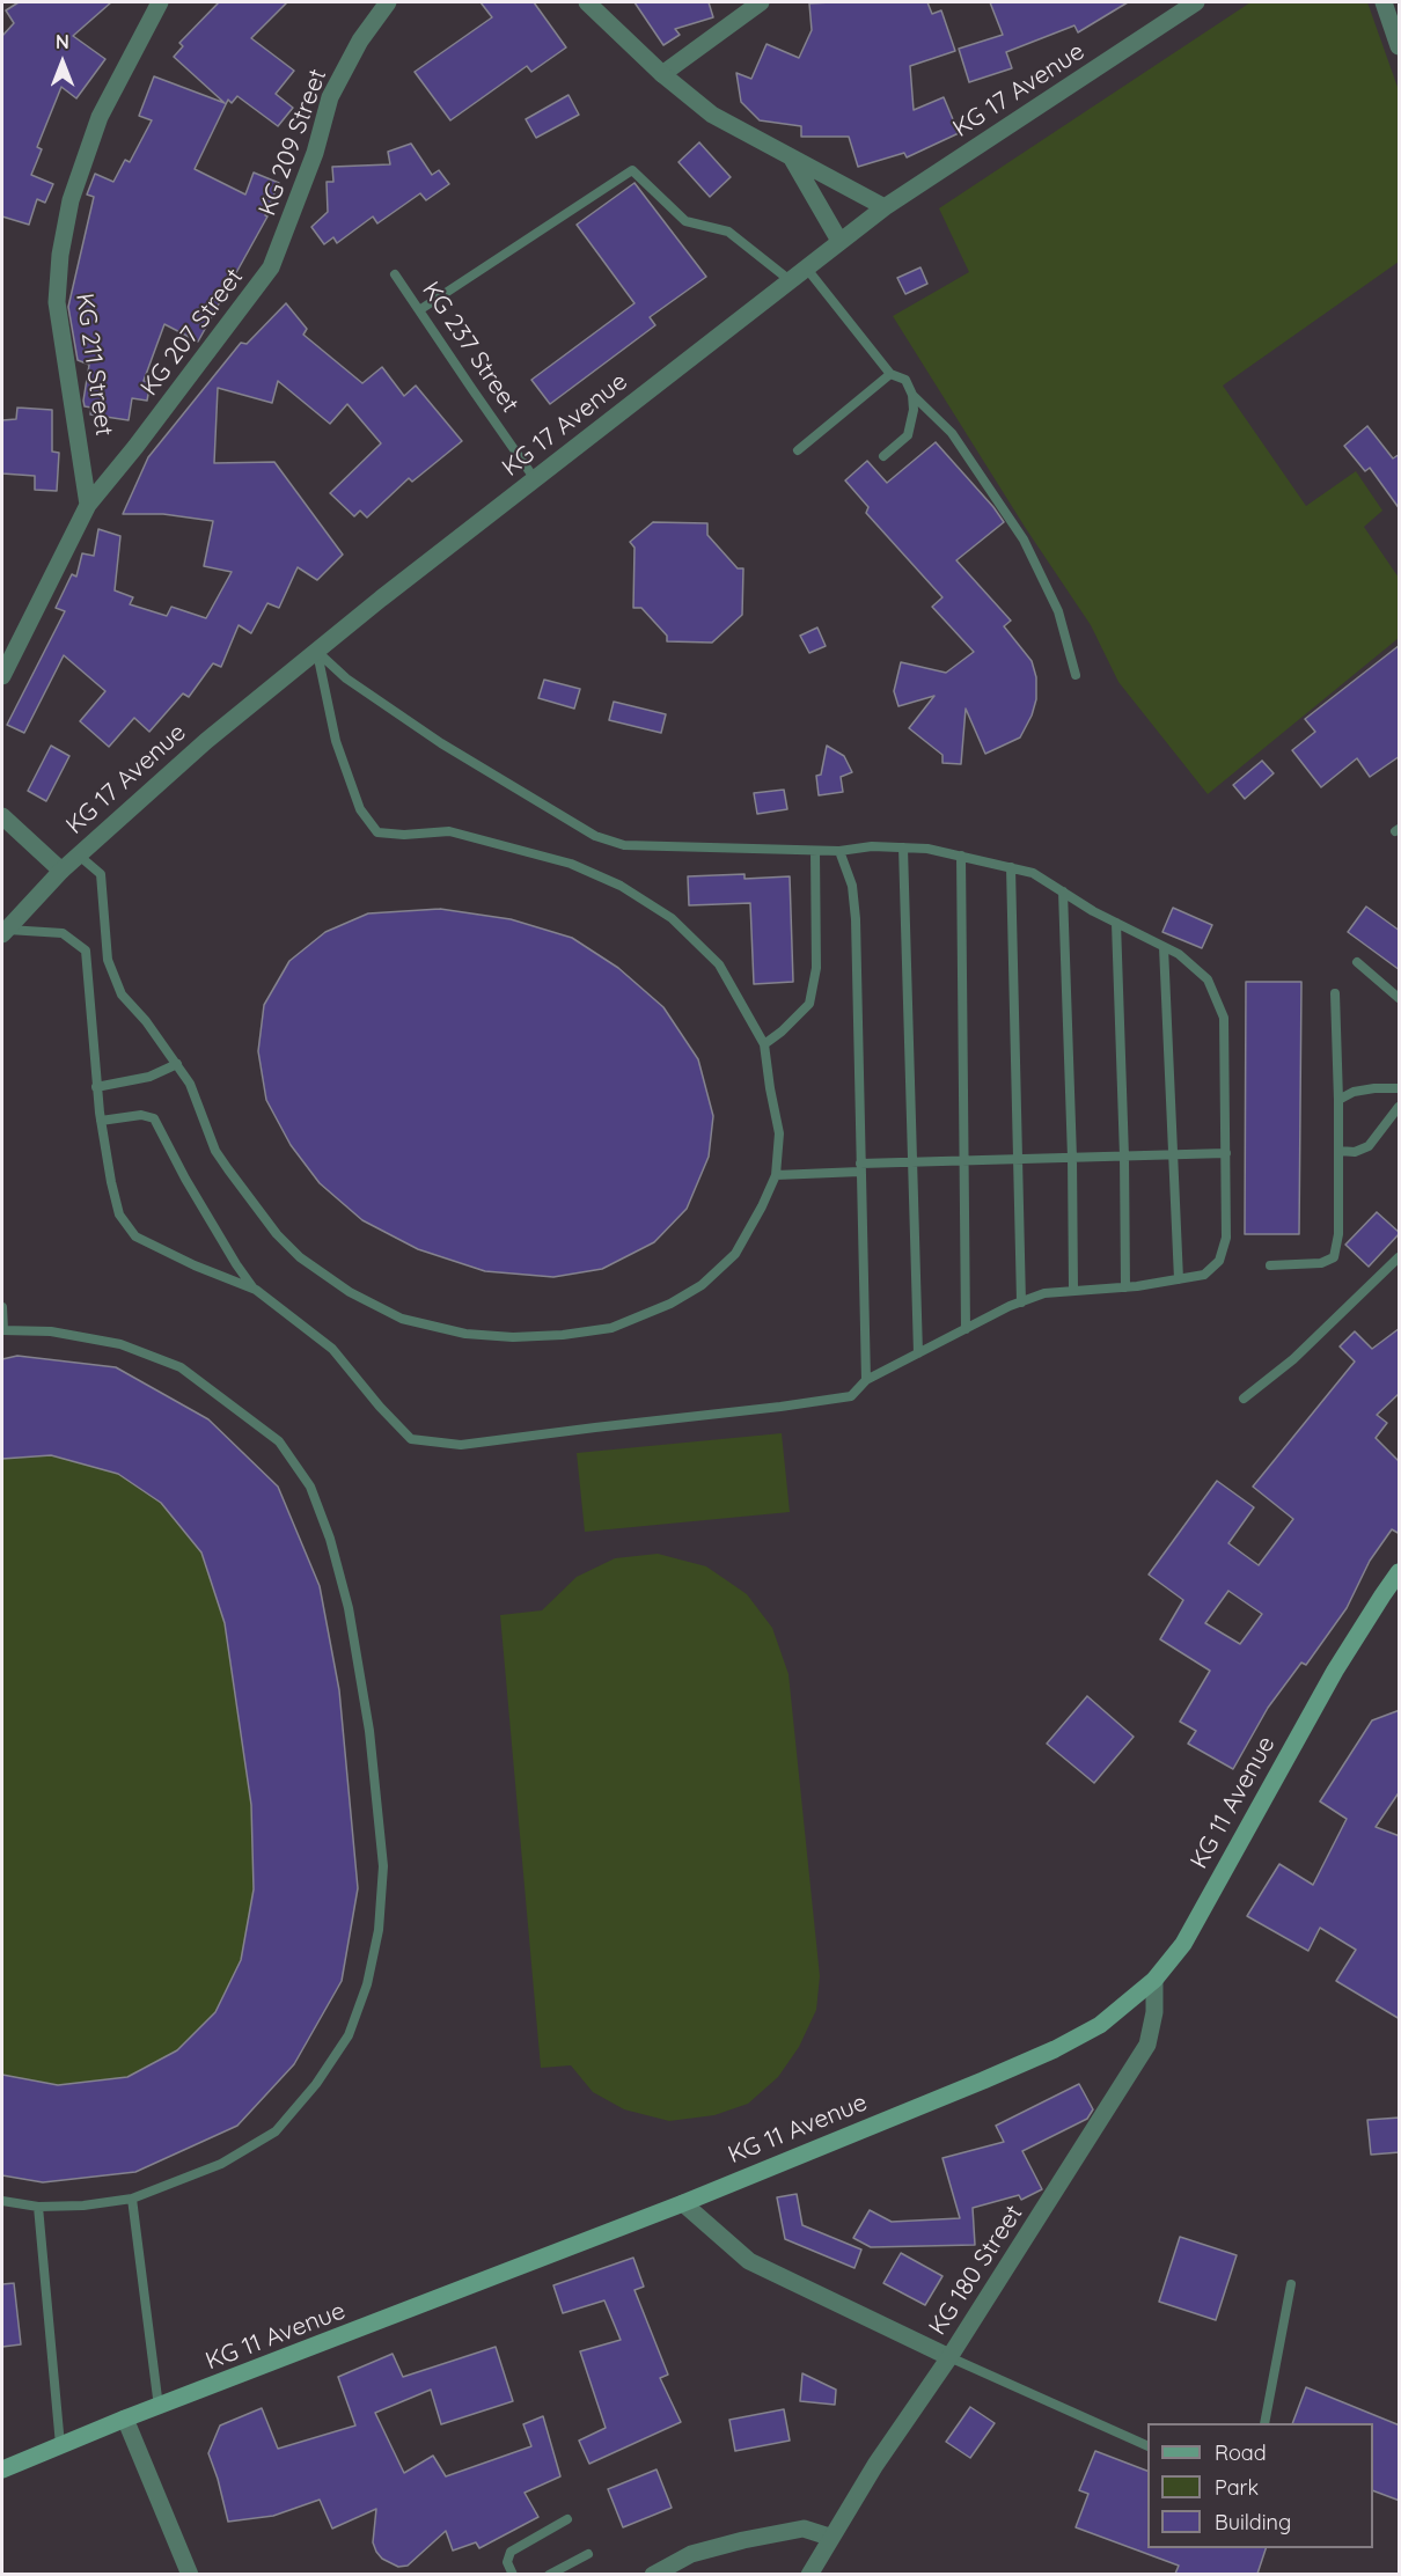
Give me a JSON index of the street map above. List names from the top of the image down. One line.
{"streets":{"main road":["KG 11 Avenue"],"street":["KG 17 Avenue","KG 209 Street","KG 207 Street","KG 211 Street","KG 180 Street"],"lane":["KG 237 Street"]},"crossings":[["KG 17 Avenue","KG 237 Street"],["KG 209 Street","KG 207 Street"],["KG 207 Street","KG 211 Street"],["KG 11 Avenue","KG 180 Street"]],"legend":["Road","Park","Building"],"north":"top"}
